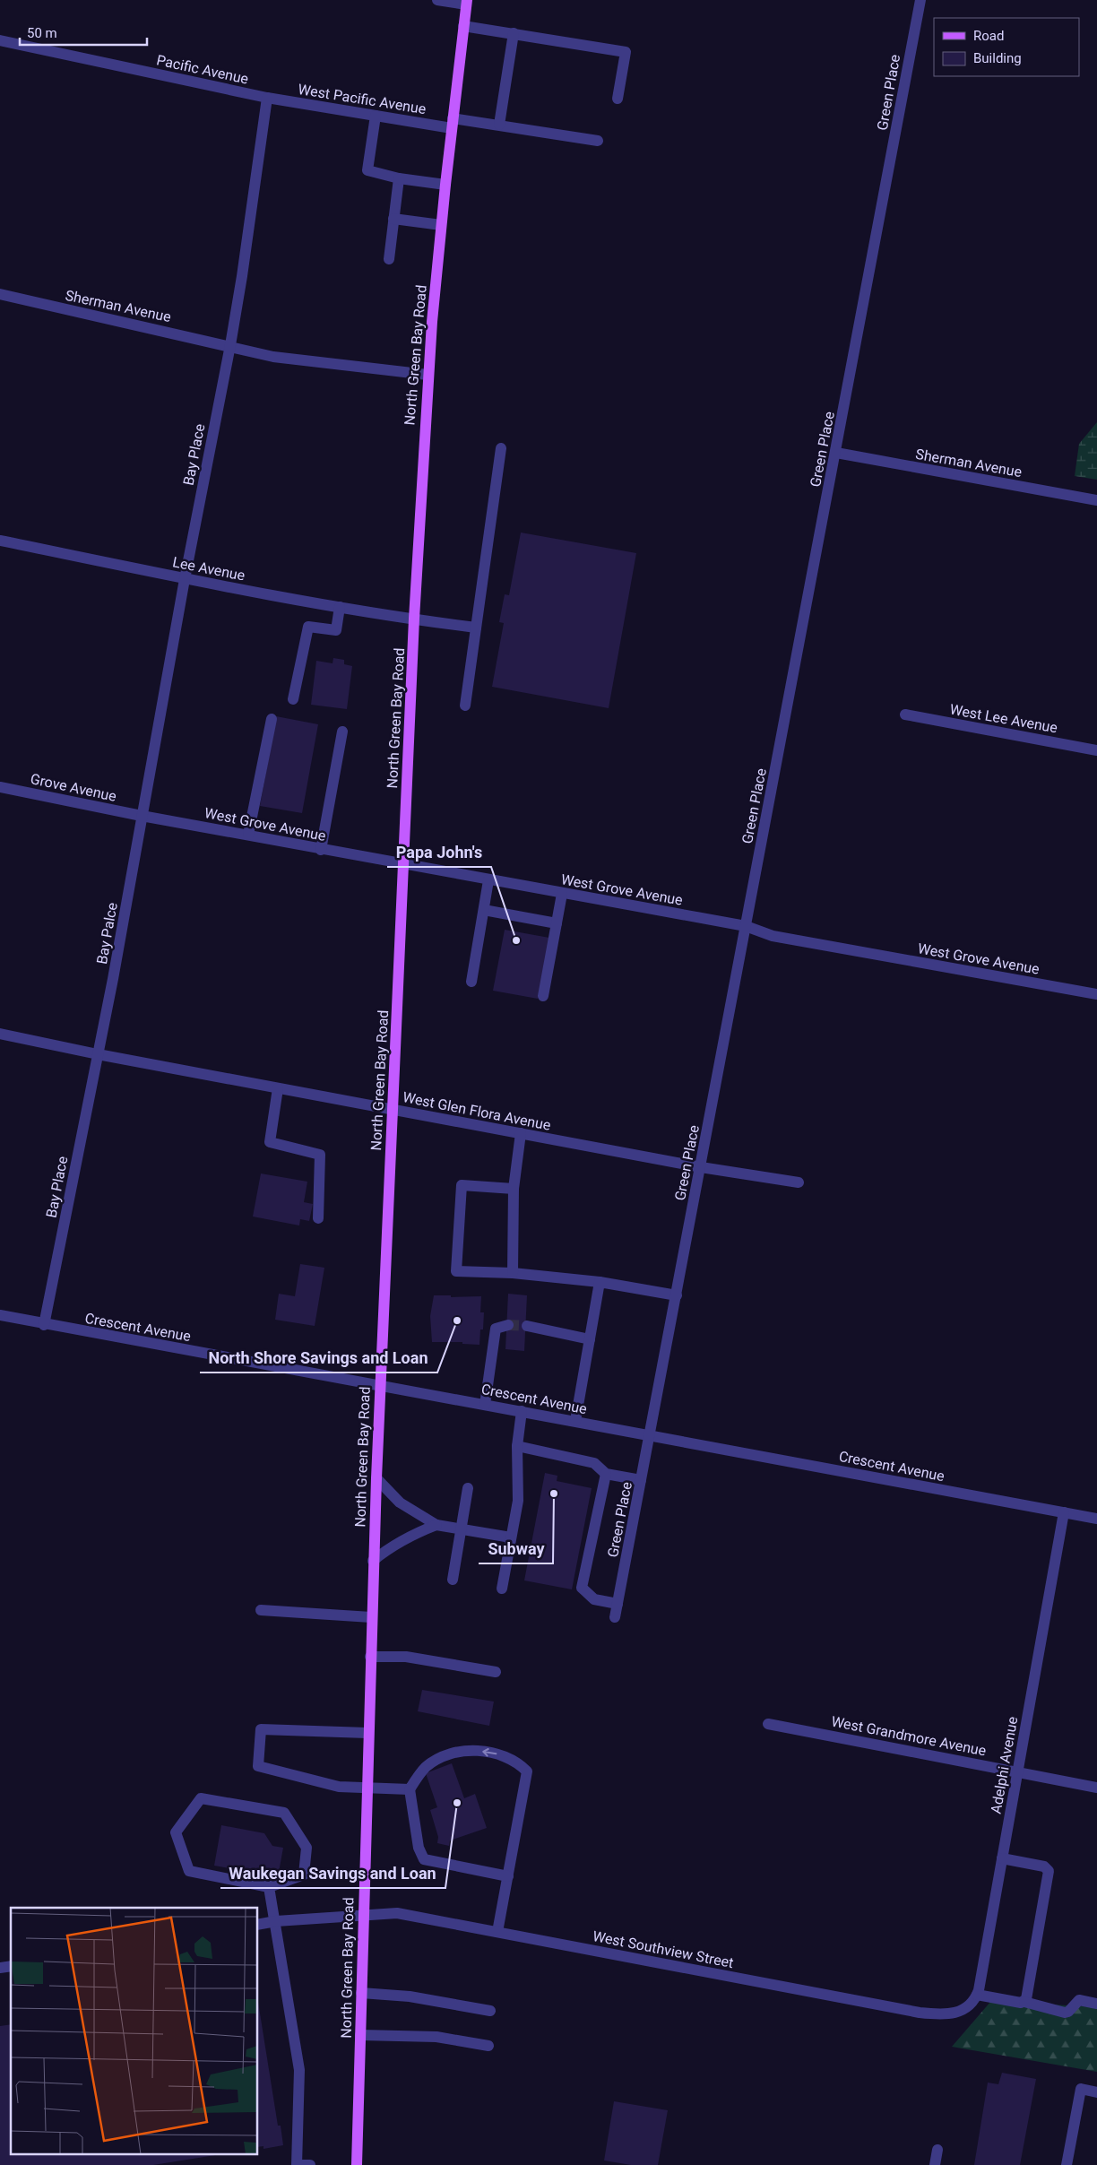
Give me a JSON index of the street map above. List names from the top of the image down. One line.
{"streets":{"main road":["North Green Bay Road"],"street":["Pacific Avenue","Green Place","West Pacific Avenue","Sherman Avenue","Bay Place","Lee Avenue","West Lee Avenue","Grove Avenue","West Grove Avenue","Bay Palce","West Glen Flora Avenue","Crescent Avenue","West Grandmore Avenue","Adelphi Avenue","West Southview Street"]},"crossings":[["Pacific Avenue","West Pacific Avenue"],["Pacific Avenue","Bay Place"],["Green Place","Sherman Avenue"],["Green Place","West Grove Avenue"],["Green Place","West Glen Flora Avenue"],["Green Place","Crescent Avenue"],["West Pacific Avenue","North Green Bay Road"],["West Pacific Avenue","Bay Place"],["Sherman Avenue","North Green Bay Road"],["Sherman Avenue","Bay Place"],["North Green Bay Road","Lee Avenue"],["North Green Bay Road","West Grove Avenue"],["North Green Bay Road","West Glen Flora Avenue"],["North Green Bay Road","Crescent Avenue"],["North Green Bay Road","West Southview Street"],["Bay Place","Lee Avenue"],["Bay Place","Grove Avenue"],["Bay Place","West Grove Avenue"],["Bay Place","Bay Palce"],["Bay Place","West Glen Flora Avenue"],["Bay Place","Crescent Avenue"],["Grove Avenue","West Grove Avenue"],["Grove Avenue","Bay Palce"],["West Grove Avenue","Bay Palce"],["Bay Palce","West Glen Flora Avenue"],["Crescent Avenue","Adelphi Avenue"],["West Grandmore Avenue","Adelphi Avenue"],["Adelphi Avenue","West Southview Street"]],"places":["Papa John's","North Shore Savings and Loan","Subway","Waukegan Savings and Loan"],"legend":["Road","Building"],"scale_bar":"50 m"}
